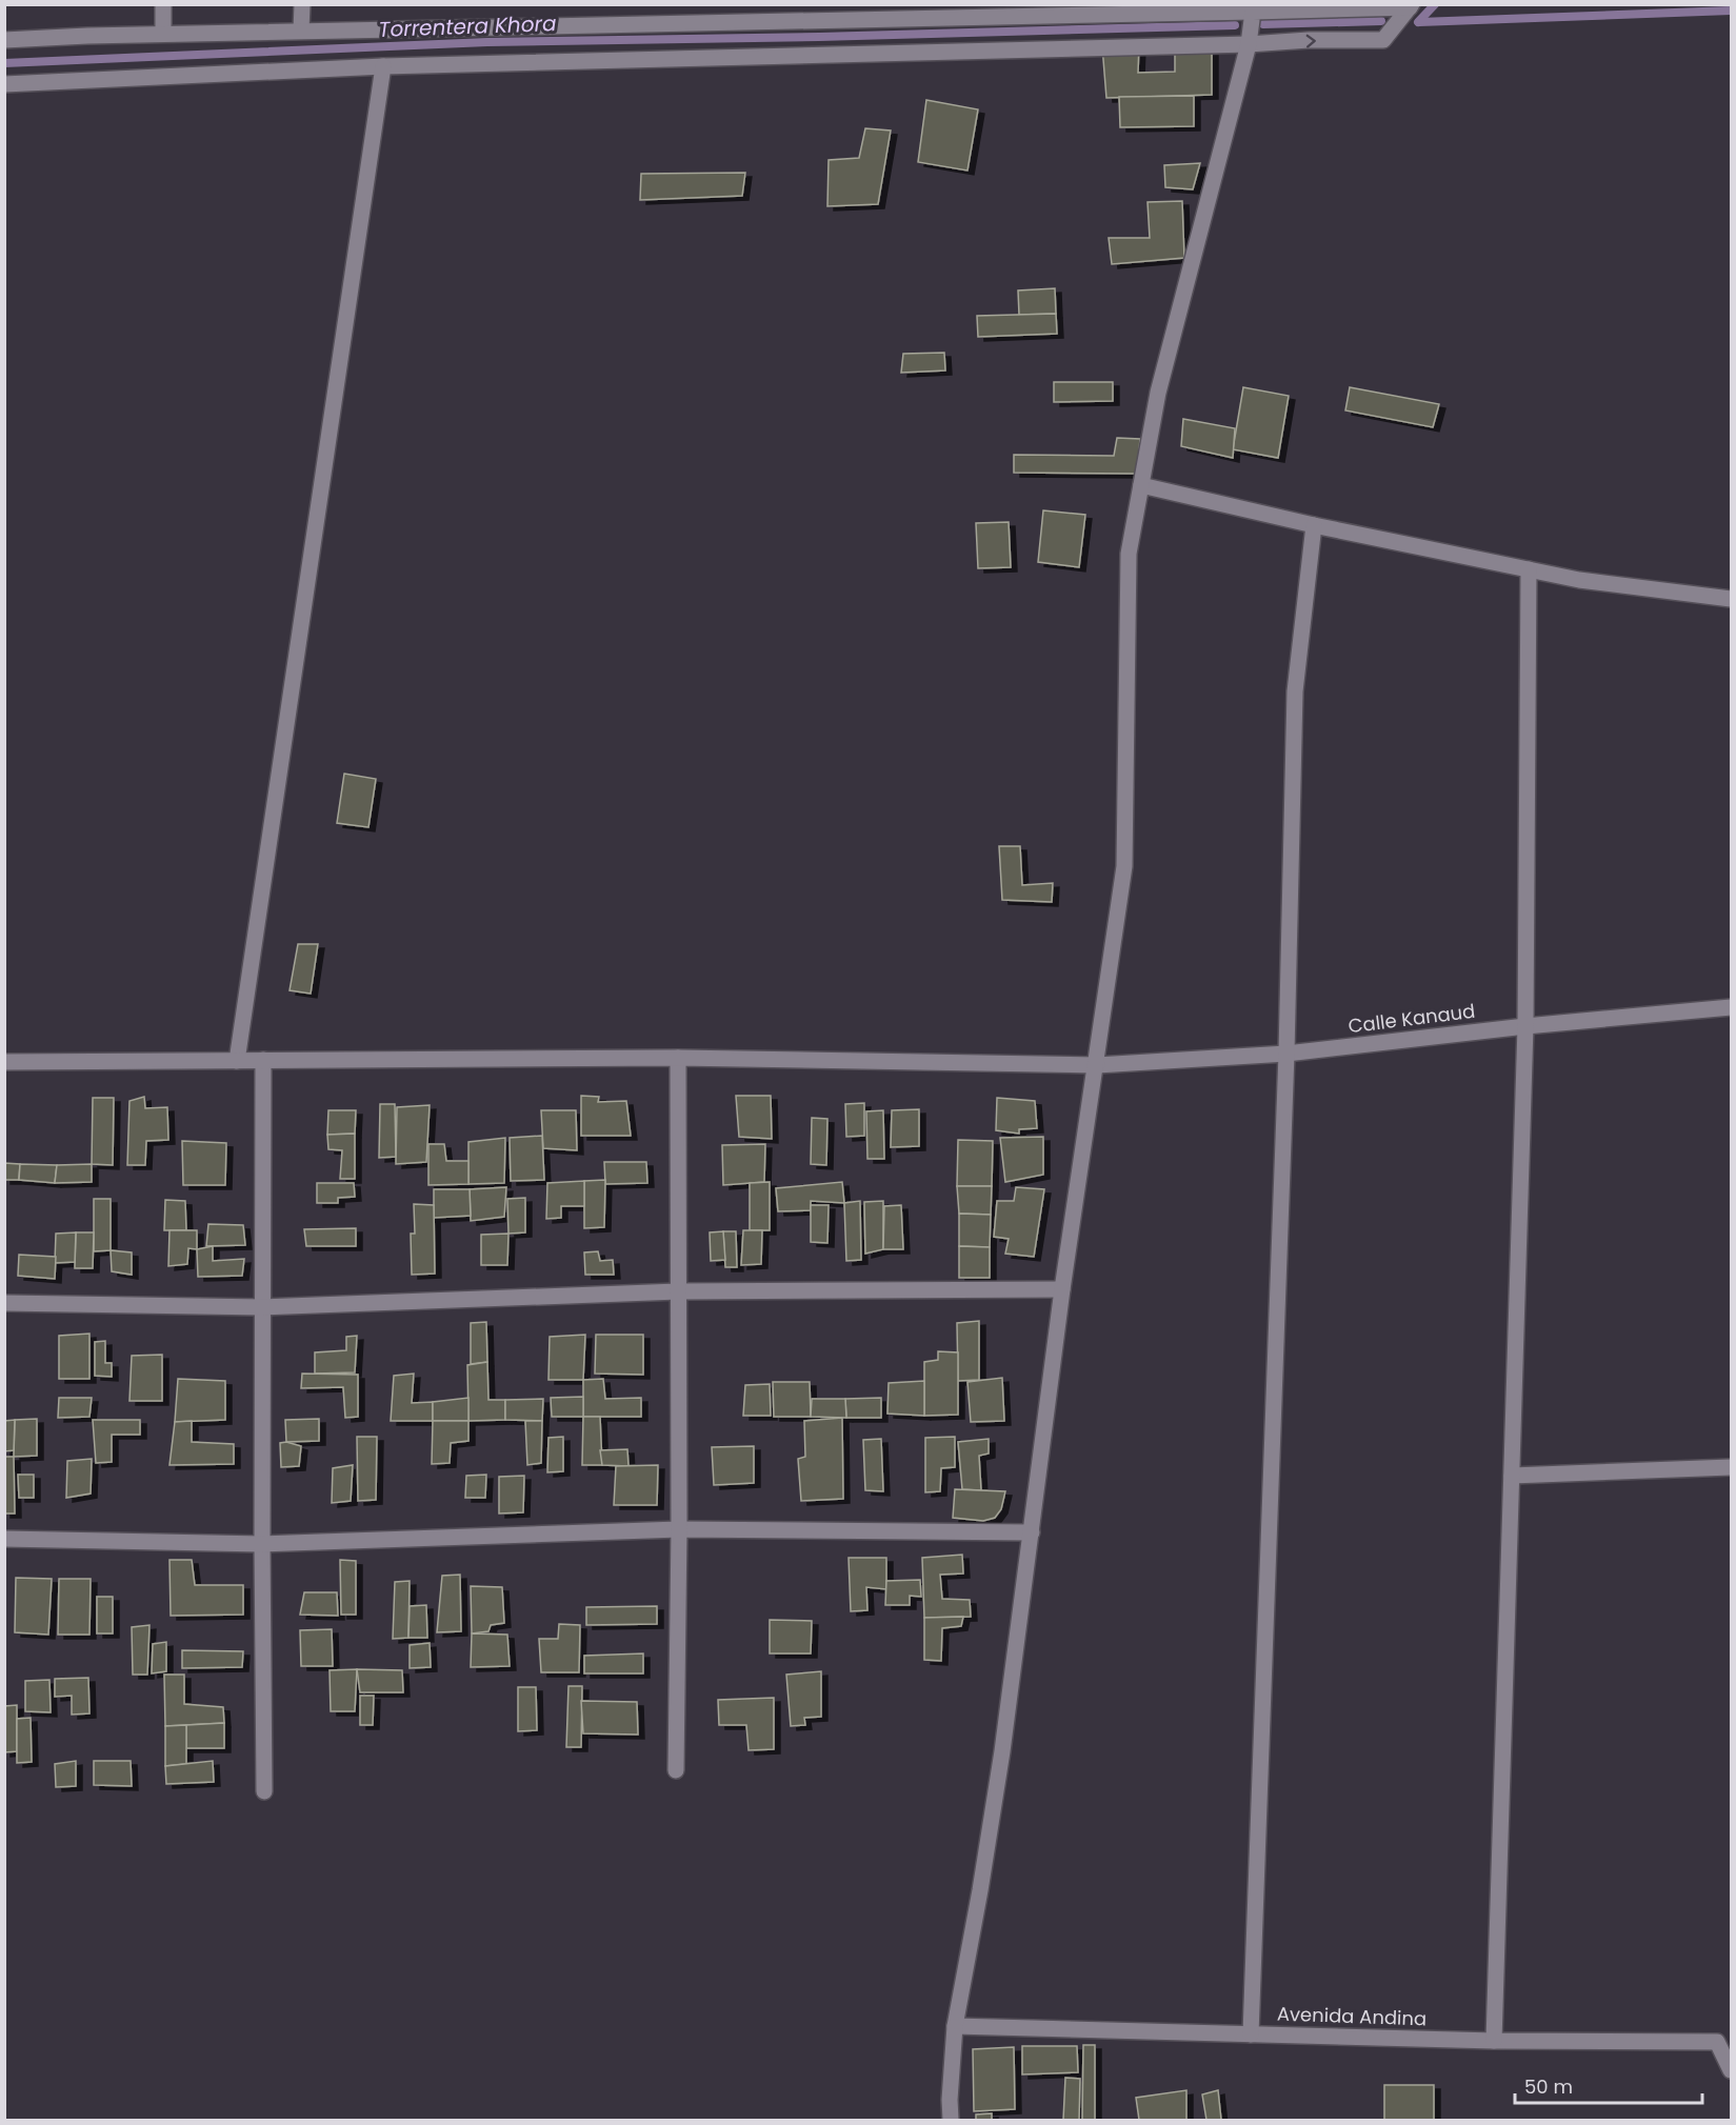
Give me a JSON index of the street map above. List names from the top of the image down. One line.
{"streets":{"street":["Calle Kanaud","Avenida Andina"]},"water":["Torrentera Khora"],"scale_bar":"50 m"}
